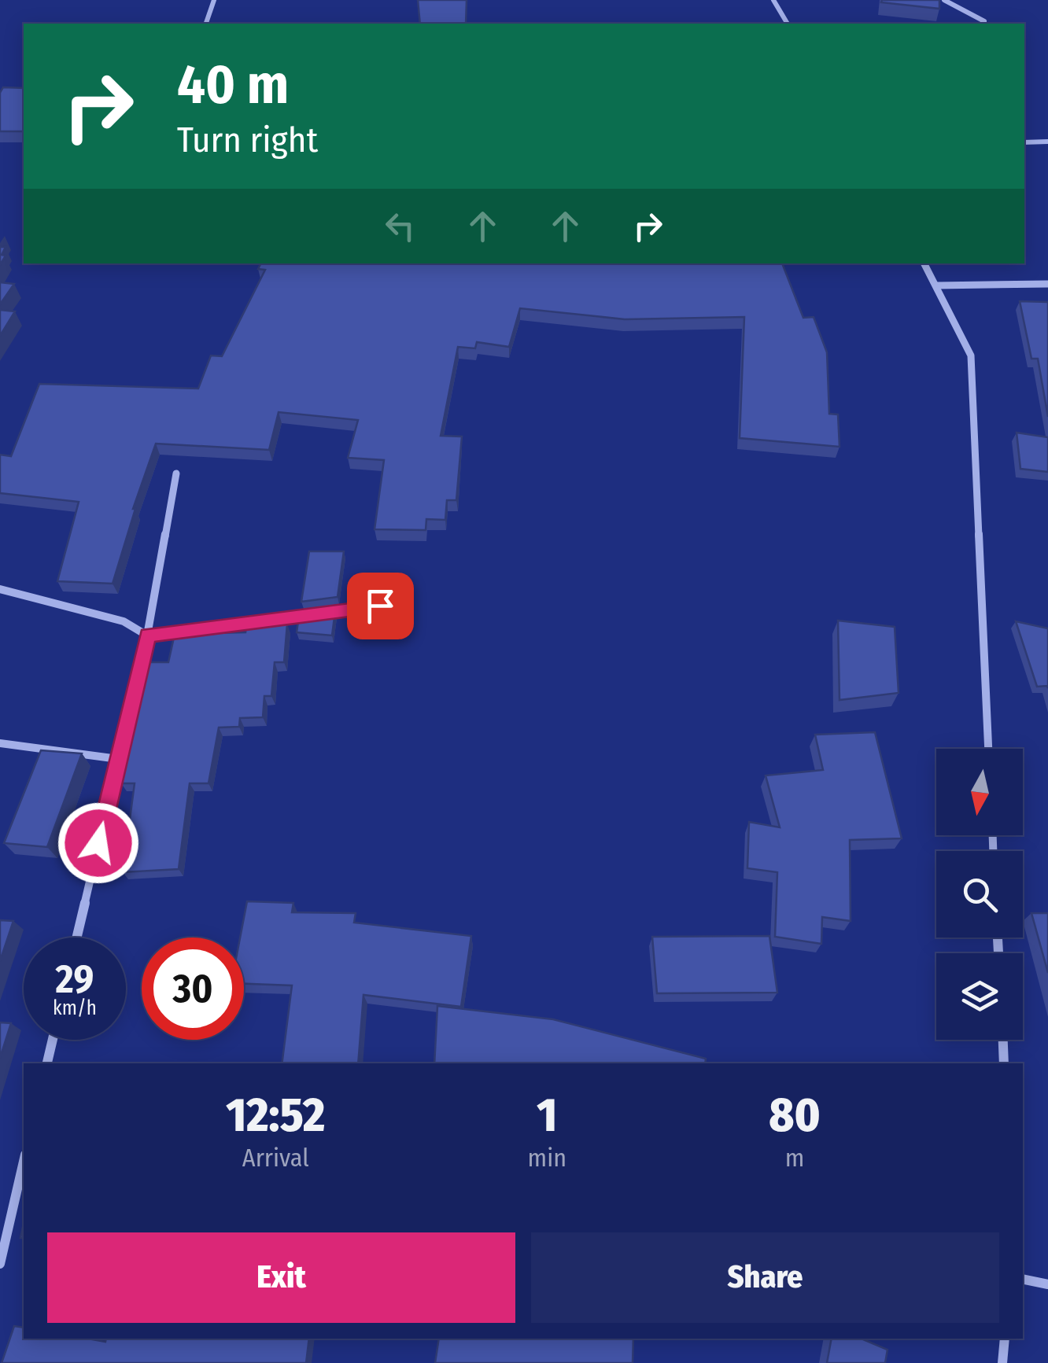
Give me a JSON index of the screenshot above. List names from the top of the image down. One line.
{"north":"bottom","page":{"turn":["40 m","Turn right"],"speed":"29 km/h","limit":"30","eta":["12:52","Arrival","1","min","80","m"],"buttons":["Exit","Share"]}}
